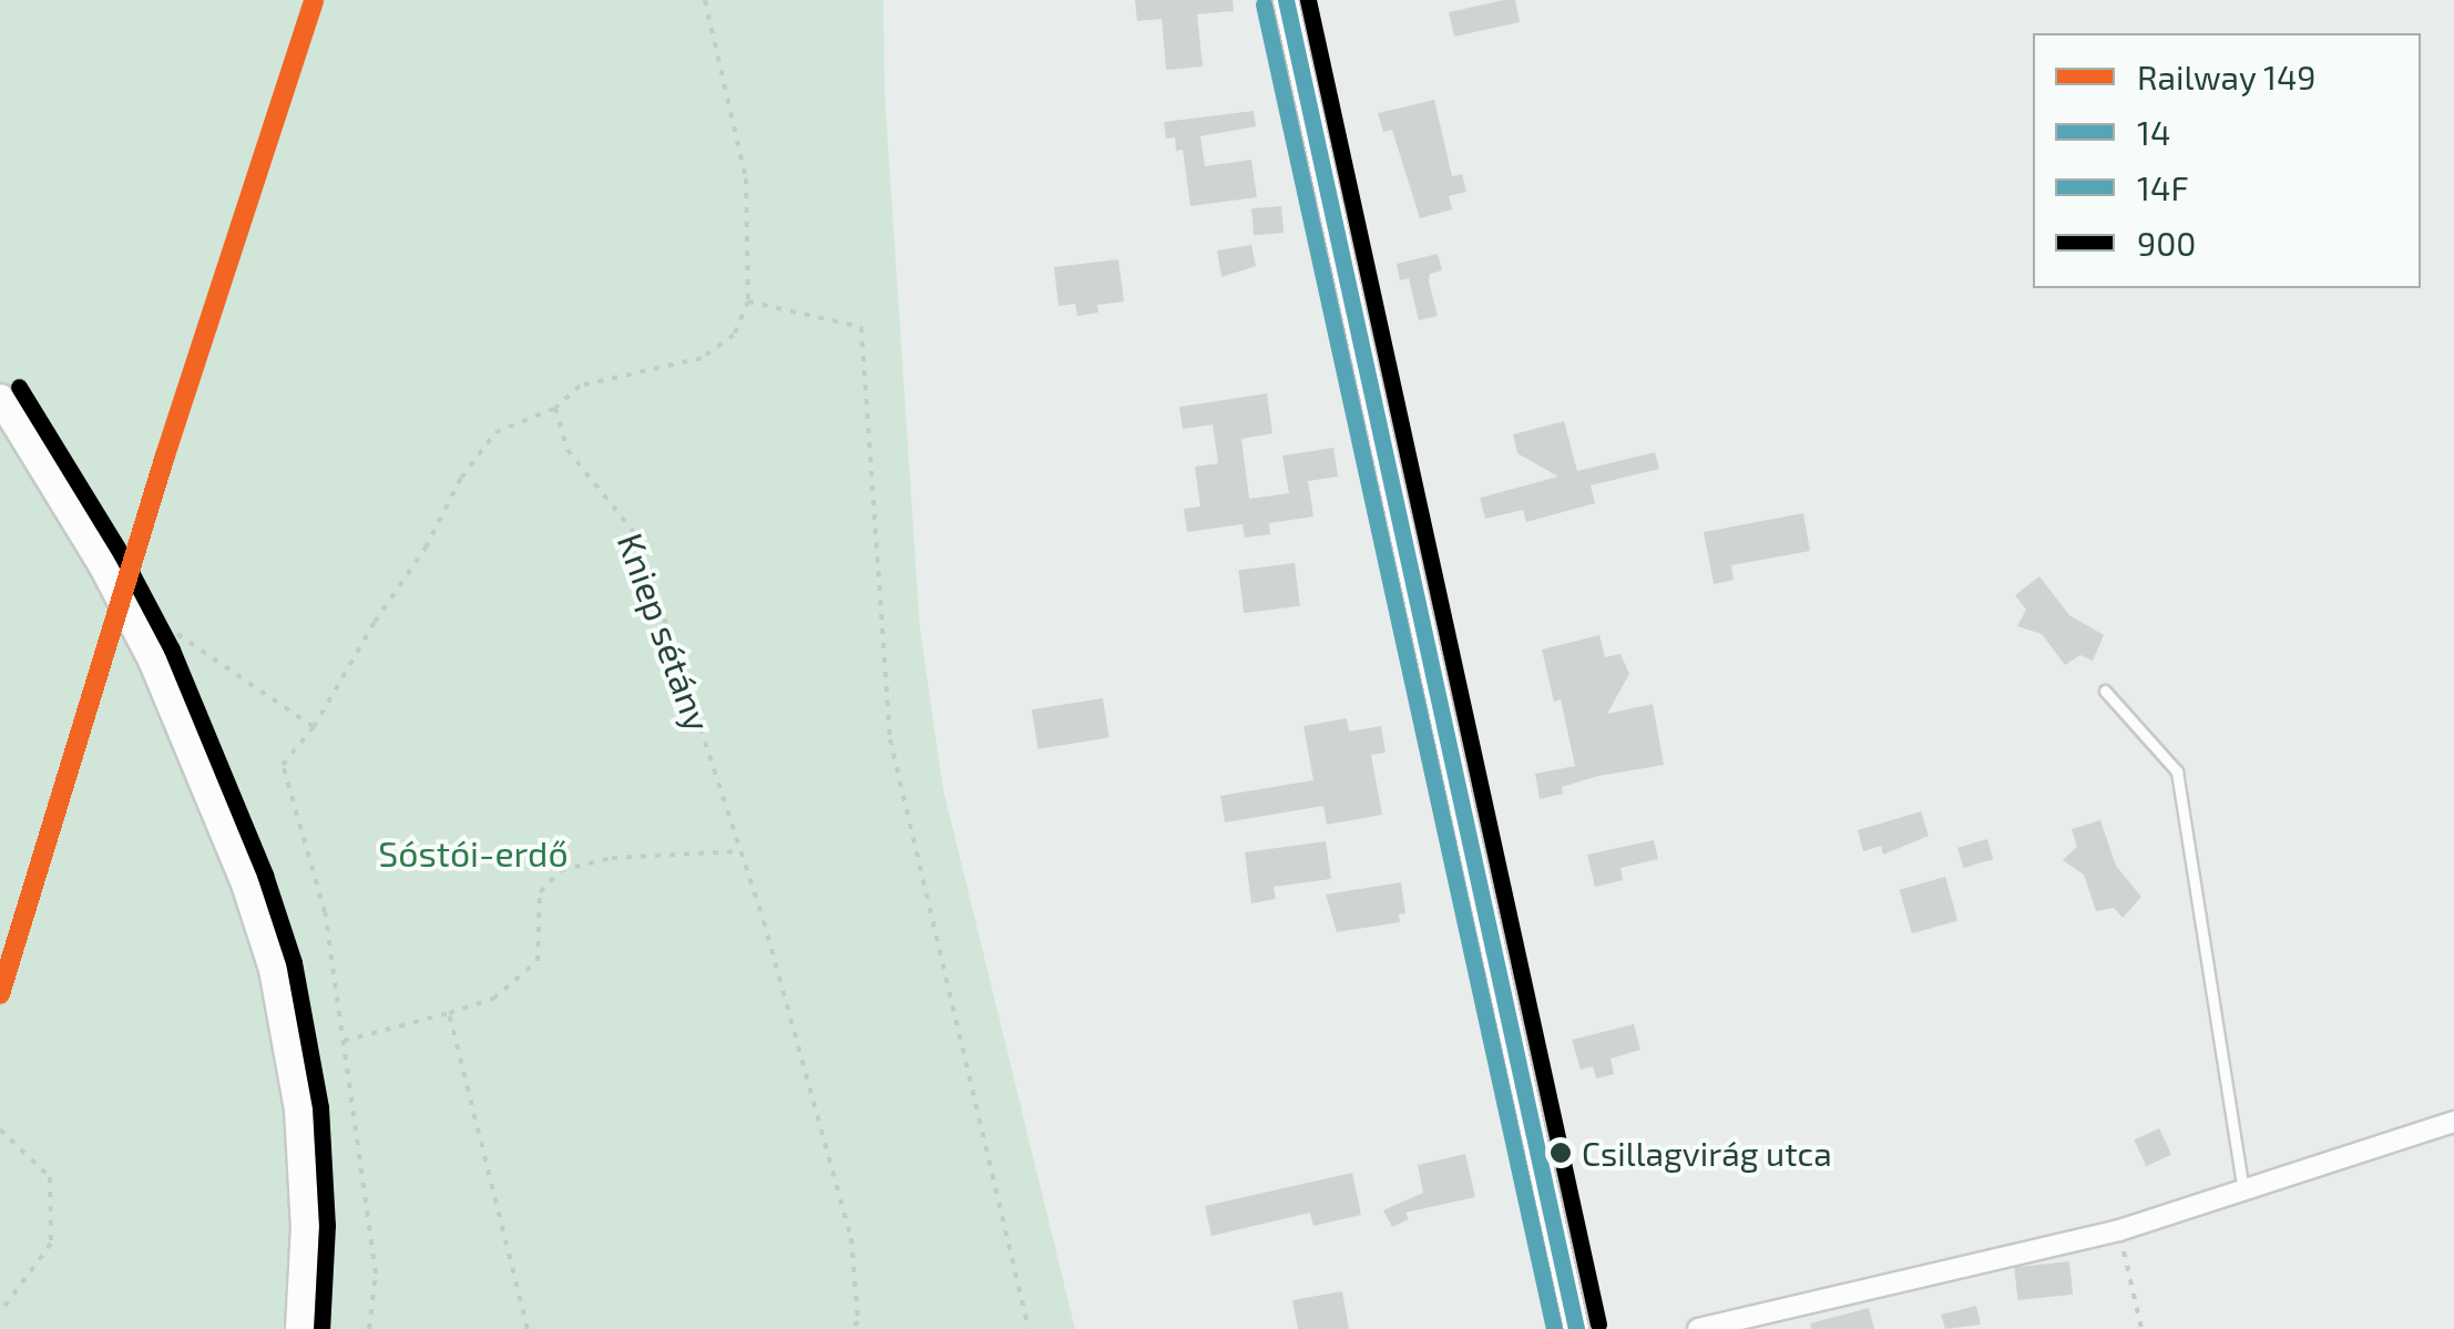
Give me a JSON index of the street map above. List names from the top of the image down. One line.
{"streets":{"path":["Kniep sétány"]},"parks":["Sóstói-erdő"],"places":["Csillagvirág utca"],"lines":["rail line 149","transit line 14","transit line 900","transit line 14F"],"legend":["Railway 149","14","14F","900"]}
